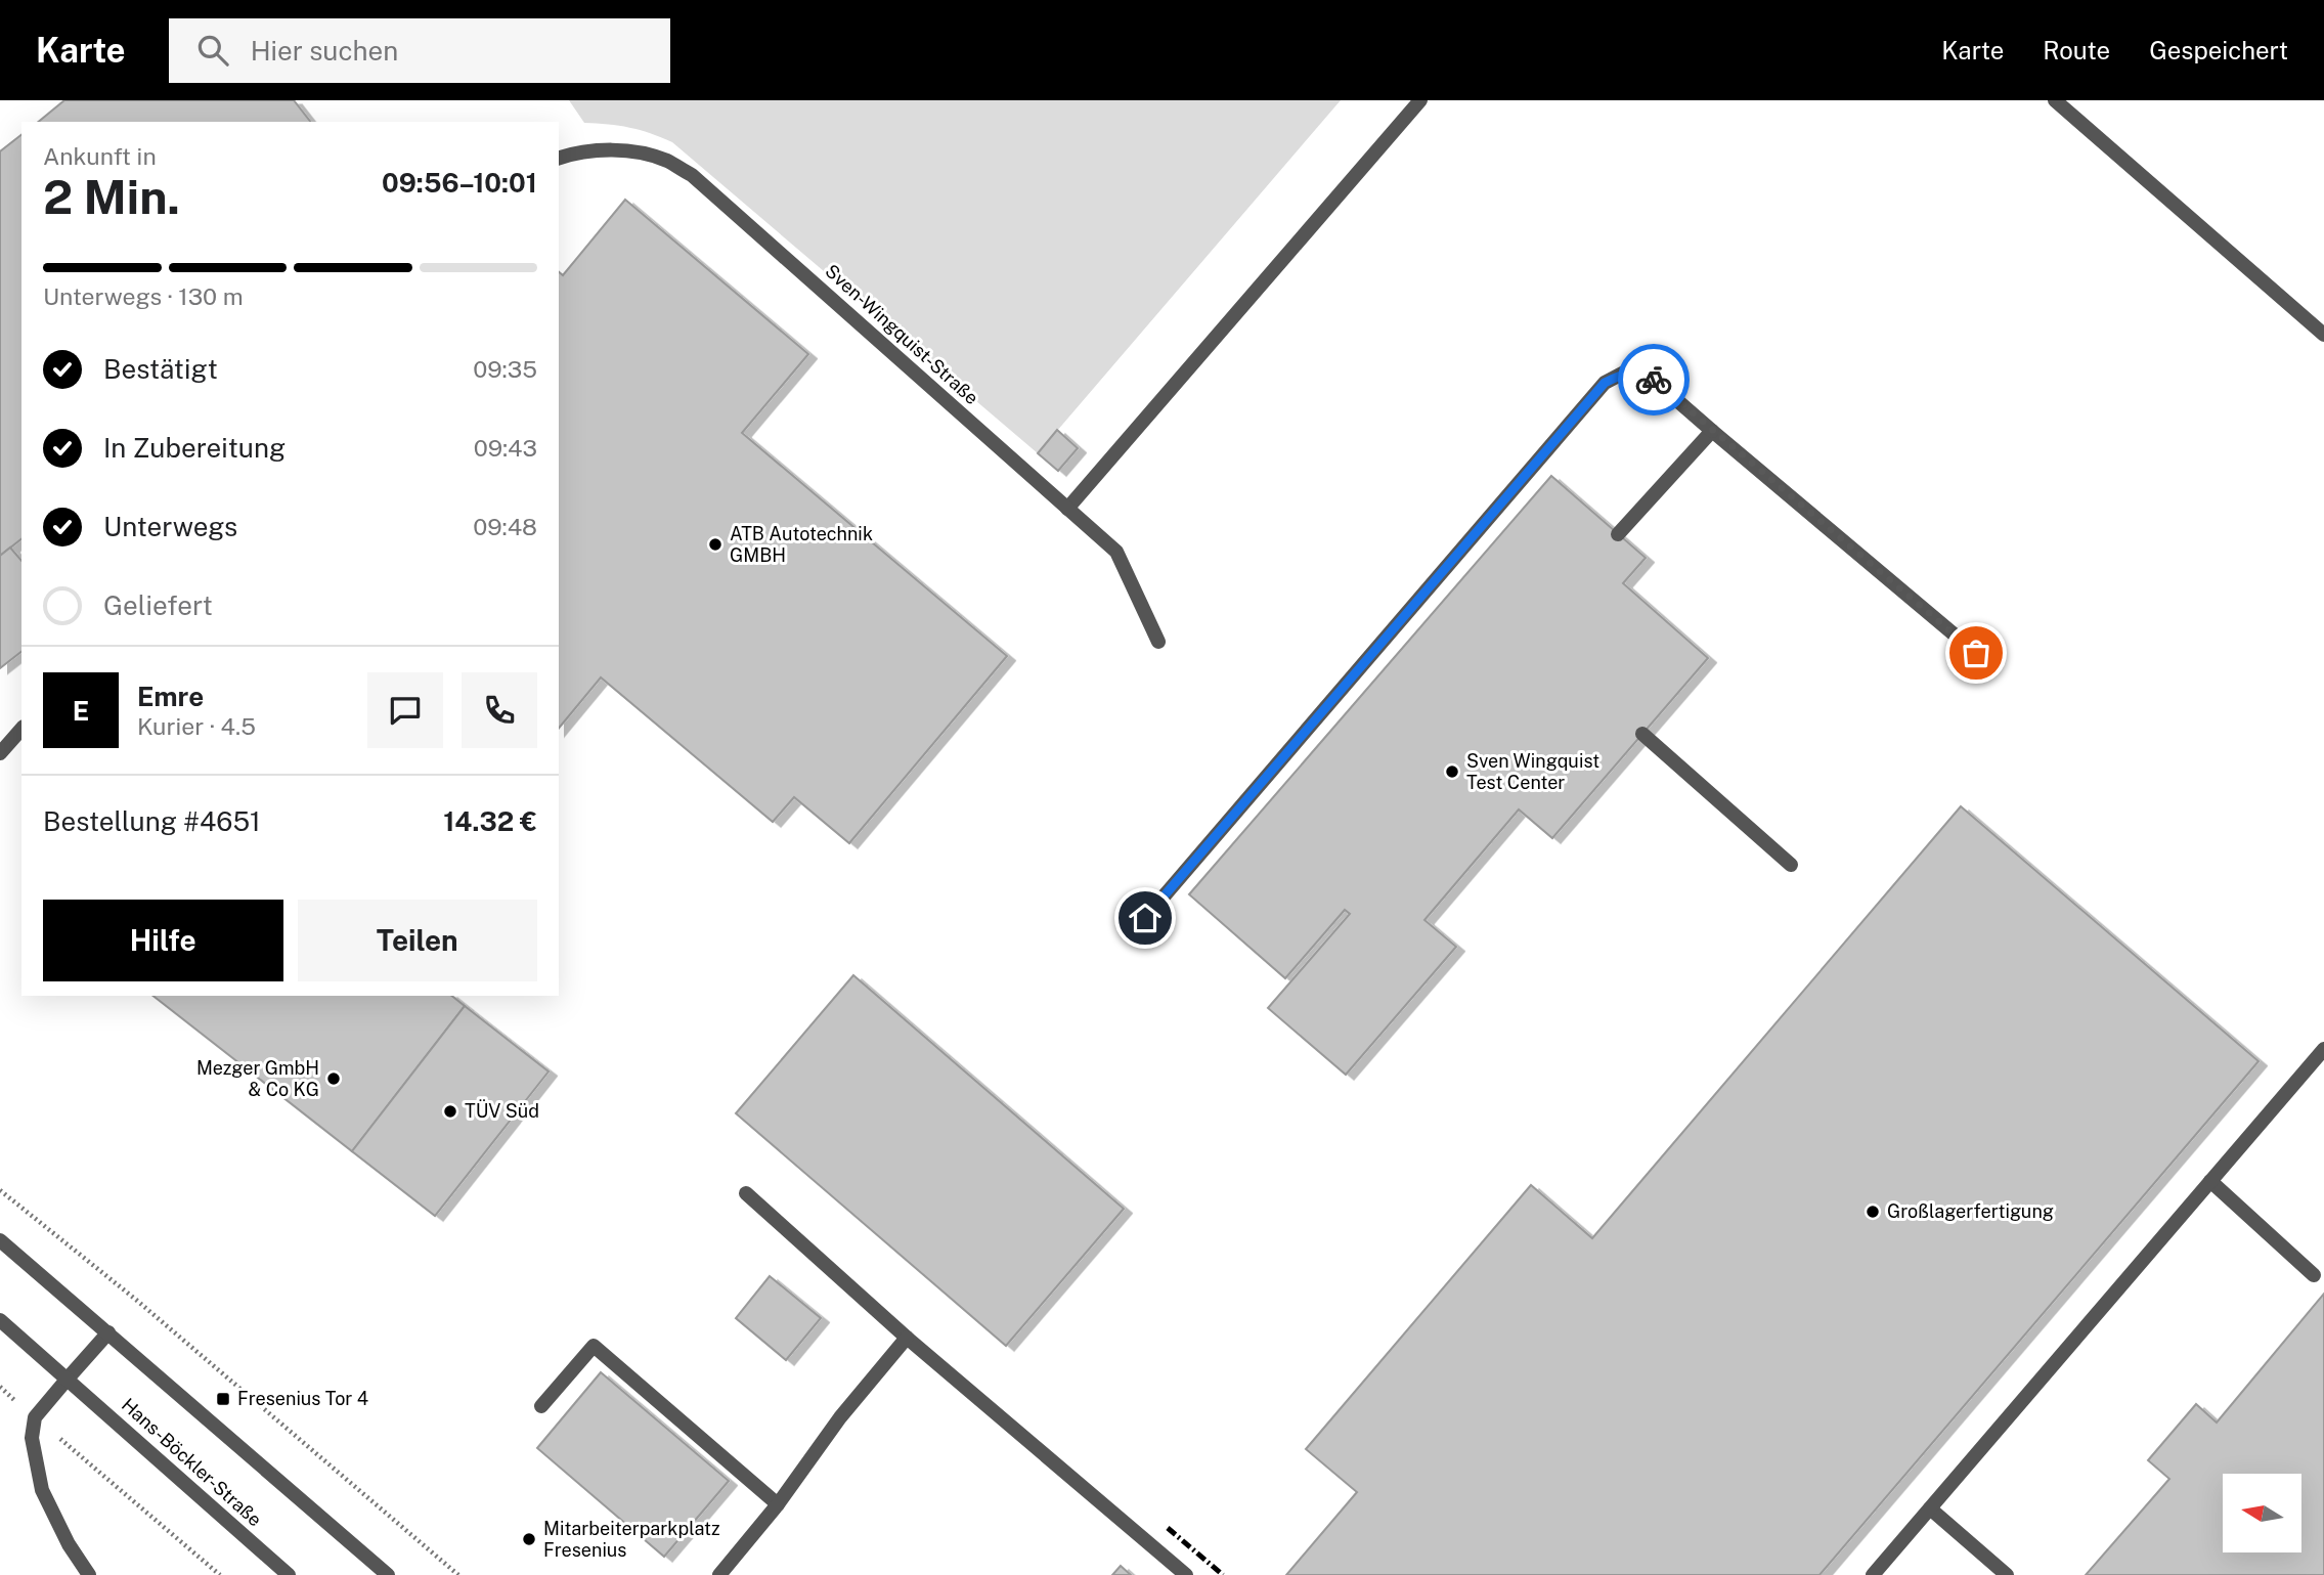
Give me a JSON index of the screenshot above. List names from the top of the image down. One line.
{"streets":{"street":["Sven-Wingquist-Straße","Hans-Böckler-Straße"]},"places":{"other":["ATB Autotechnik GMBH","Sven Wingquist Test Center","Mezger GmbH & Co KG","TÜV Süd","Großlagerfertigung","Mitarbeiterparkplatz Fresenius"],"transit":["Fresenius Tor 4"]},"north":"left","page":{"header":"Karte","search":"Hier suchen","nav":["Karte","Route","Gespeichert"],"heading":["2 Min.","Ankunft in","09:56–10:01"],"panel":["Emre","Kurier · 4.5","Bestellung #4651","14.32 €"],"bar":"Unterwegs · 130 m","list":[["Bestätigt","09:35"],["In Zubereitung","09:43"],["Unterwegs","09:48"],"Geliefert"],"round":"E","buttons":["Hilfe","Teilen"]}}
